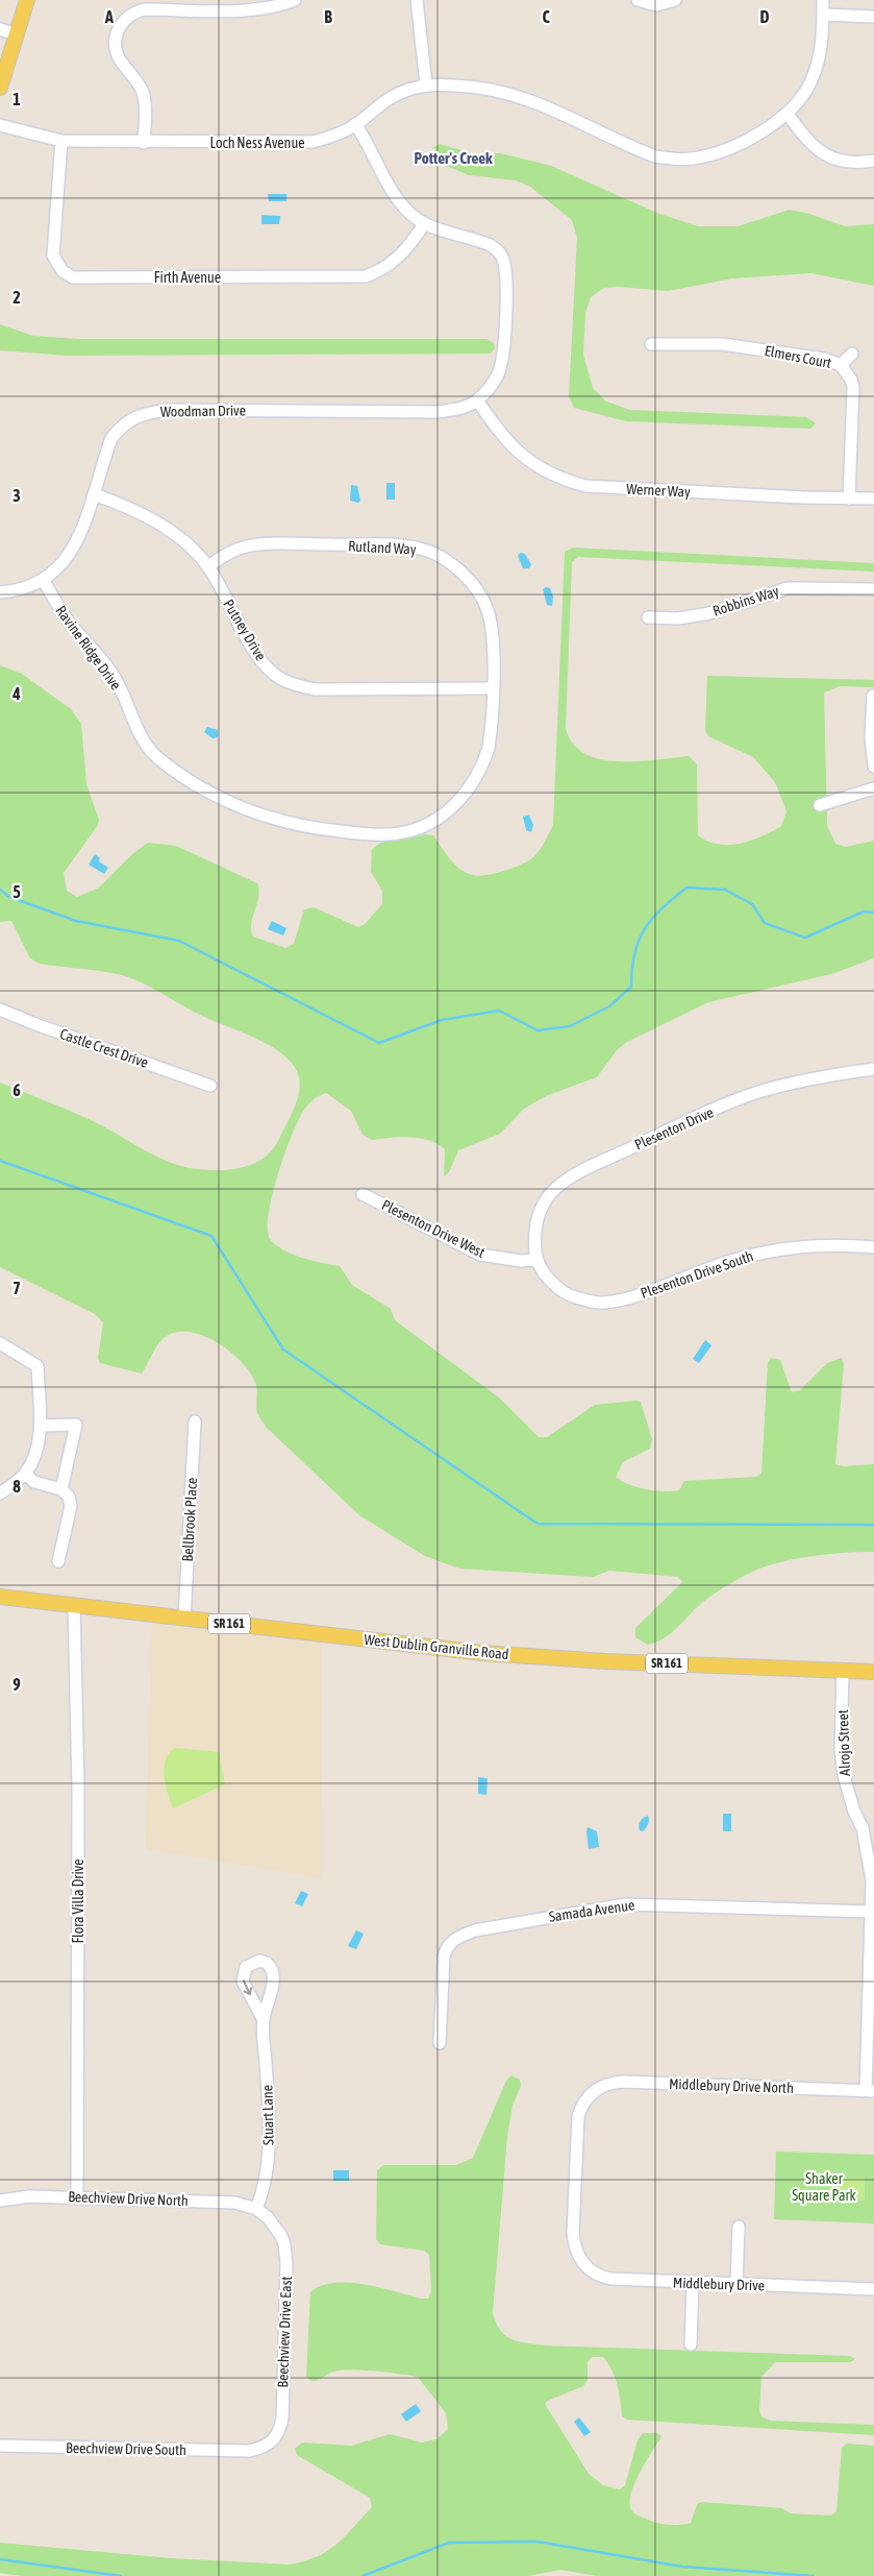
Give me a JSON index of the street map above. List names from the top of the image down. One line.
{"streets":{"main road":["SR 161","West Dublin Granville Road"],"street":["Loch Ness Avenue","Firth Avenue","Elmers Court","Woodman Drive","Werner Way","Rutland Way","Robbins Way","Putney Drive","Ravine Ridge Drive","Castle Crest Drive","Plesenton Drive","Plesenton Drive West","Plesenton Drive South","Bellbrook Place","Alrojo Street","Flora Villa Drive","Samada Avenue","Middlebury Drive North","Stuart Lane","Beechview Drive North","Middlebury Drive","Beechview Drive East","Beechview Drive South"]},"crossings":[["Loch Ness Avenue","Firth Avenue"],["Elmers Court","Werner Way"],["Woodman Drive","Werner Way"],["Woodman Drive","Putney Drive"],["Woodman Drive","Ravine Ridge Drive"],["Rutland Way","Putney Drive"],["Rutland Way","Ravine Ridge Drive"],["Putney Drive","Ravine Ridge Drive"],["Plesenton Drive","Plesenton Drive West"],["Plesenton Drive","Plesenton Drive South"],["Plesenton Drive West","Plesenton Drive South"],["Bellbrook Place","West Dublin Granville Road"],["West Dublin Granville Road","Alrojo Street"],["West Dublin Granville Road","Flora Villa Drive"],["Alrojo Street","Samada Avenue"],["Alrojo Street","Middlebury Drive North"],["Flora Villa Drive","Beechview Drive North"],["Middlebury Drive North","Middlebury Drive"],["Stuart Lane","Beechview Drive North"],["Stuart Lane","Beechview Drive East"],["Beechview Drive North","Beechview Drive East"],["Beechview Drive East","Beechview Drive South"]],"districts":["Potter's Creek"],"parks":["Shaker Square Park"],"grid":{"columns":["A","B","C","D"],"rows":["1","2","3","4","5","6","7","8","9"]}}
